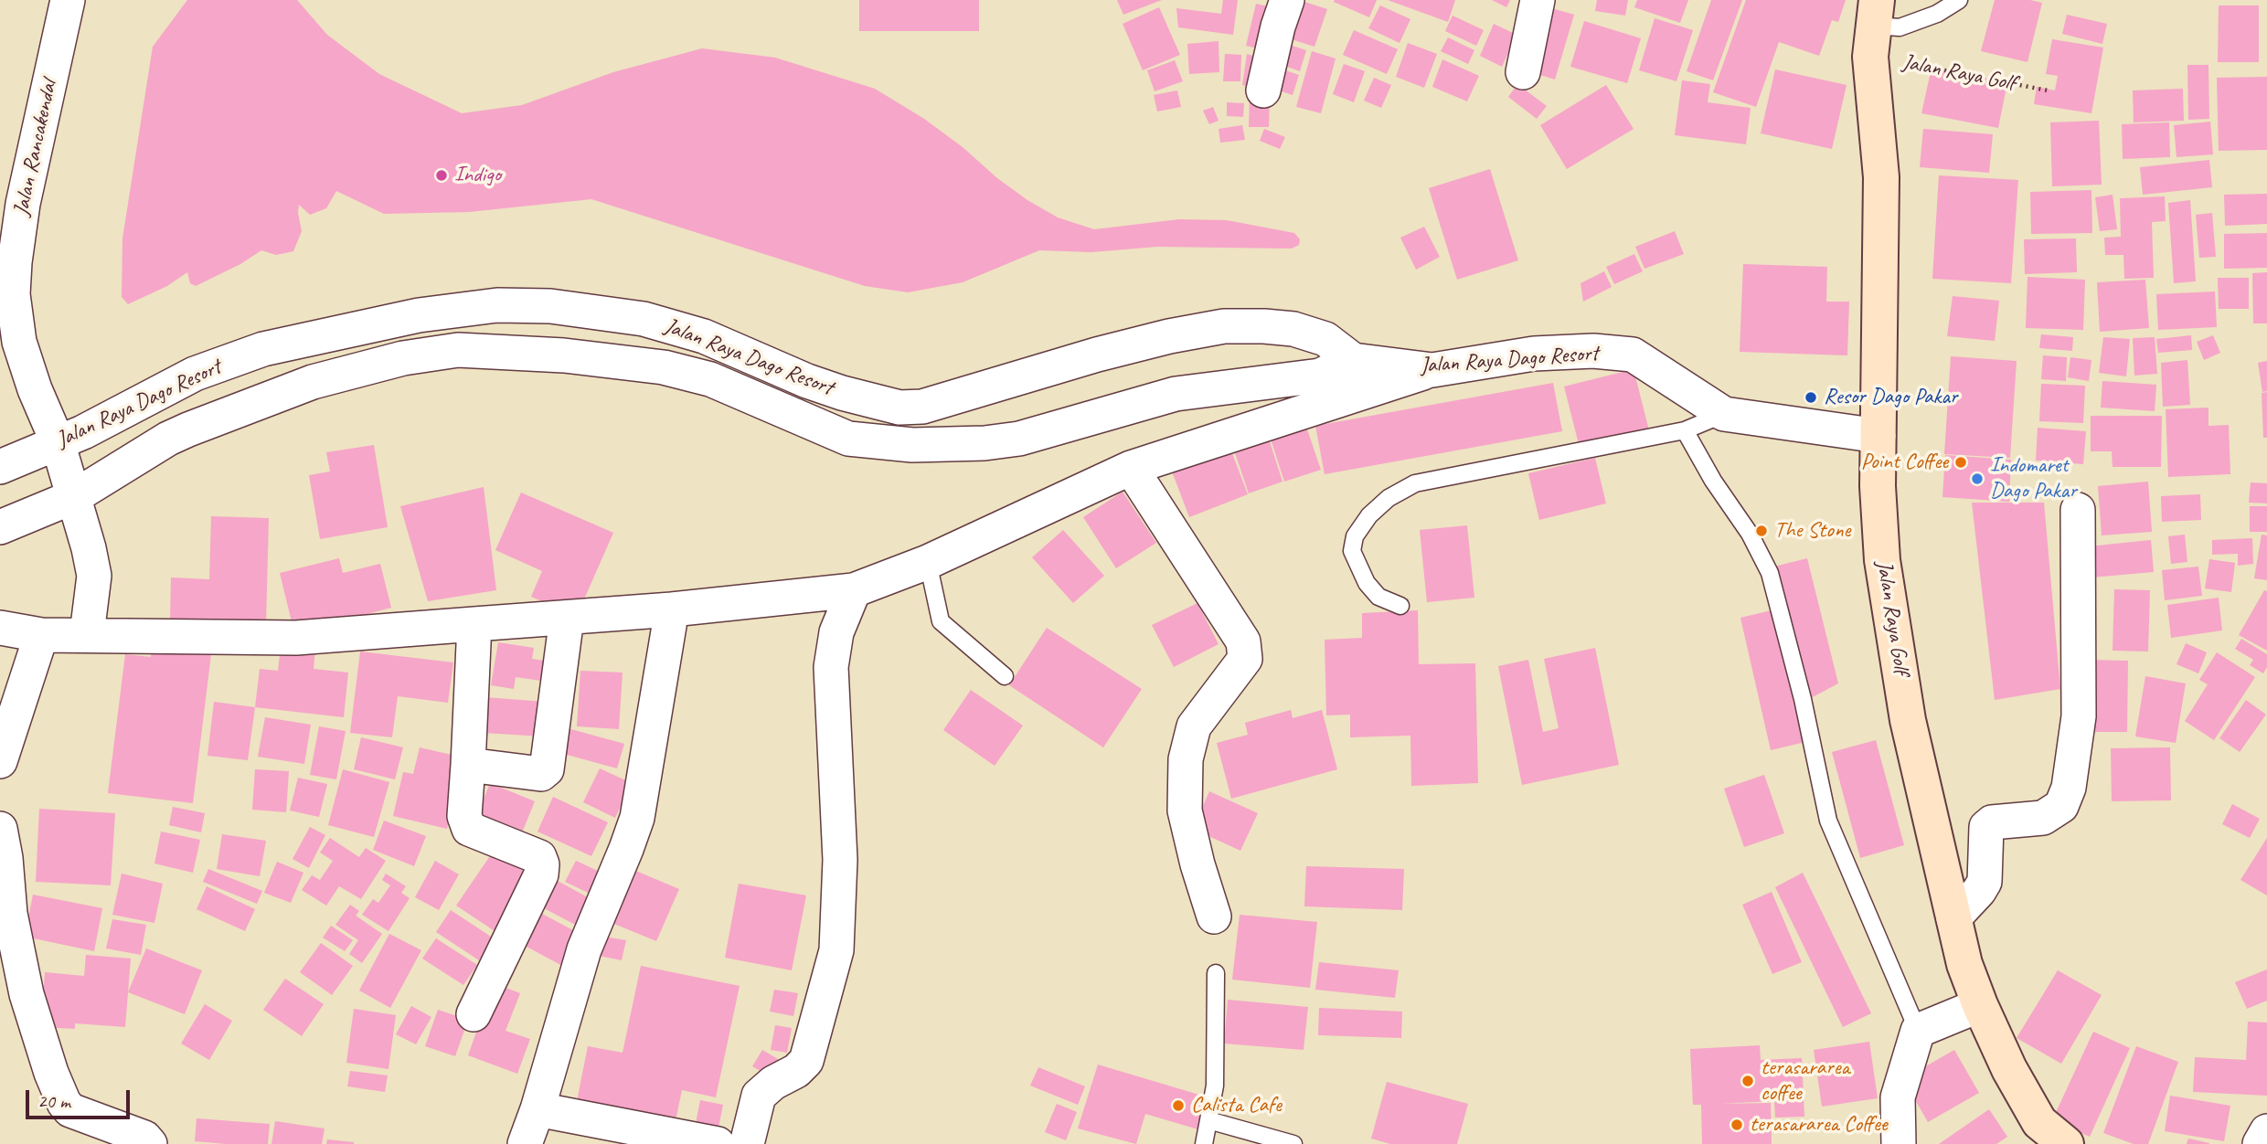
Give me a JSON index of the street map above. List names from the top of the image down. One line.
{"streets":{"street":["Jalan Raya Golf","Jalan Rancakendal","Jalan Raya Dago Resort"]},"crossings":[["Jalan Raya Golf","Jalan Raya Dago Resort"],["Jalan Rancakendal","Jalan Raya Dago Resort"]],"places":["Indigo","Resor Dago Pakar","Point Coffee","Indomaret Dago Pakar","The Stone","terasararea coffee","Calista Cafe","terasararea Coffee"],"scale_bar":"20 m"}
